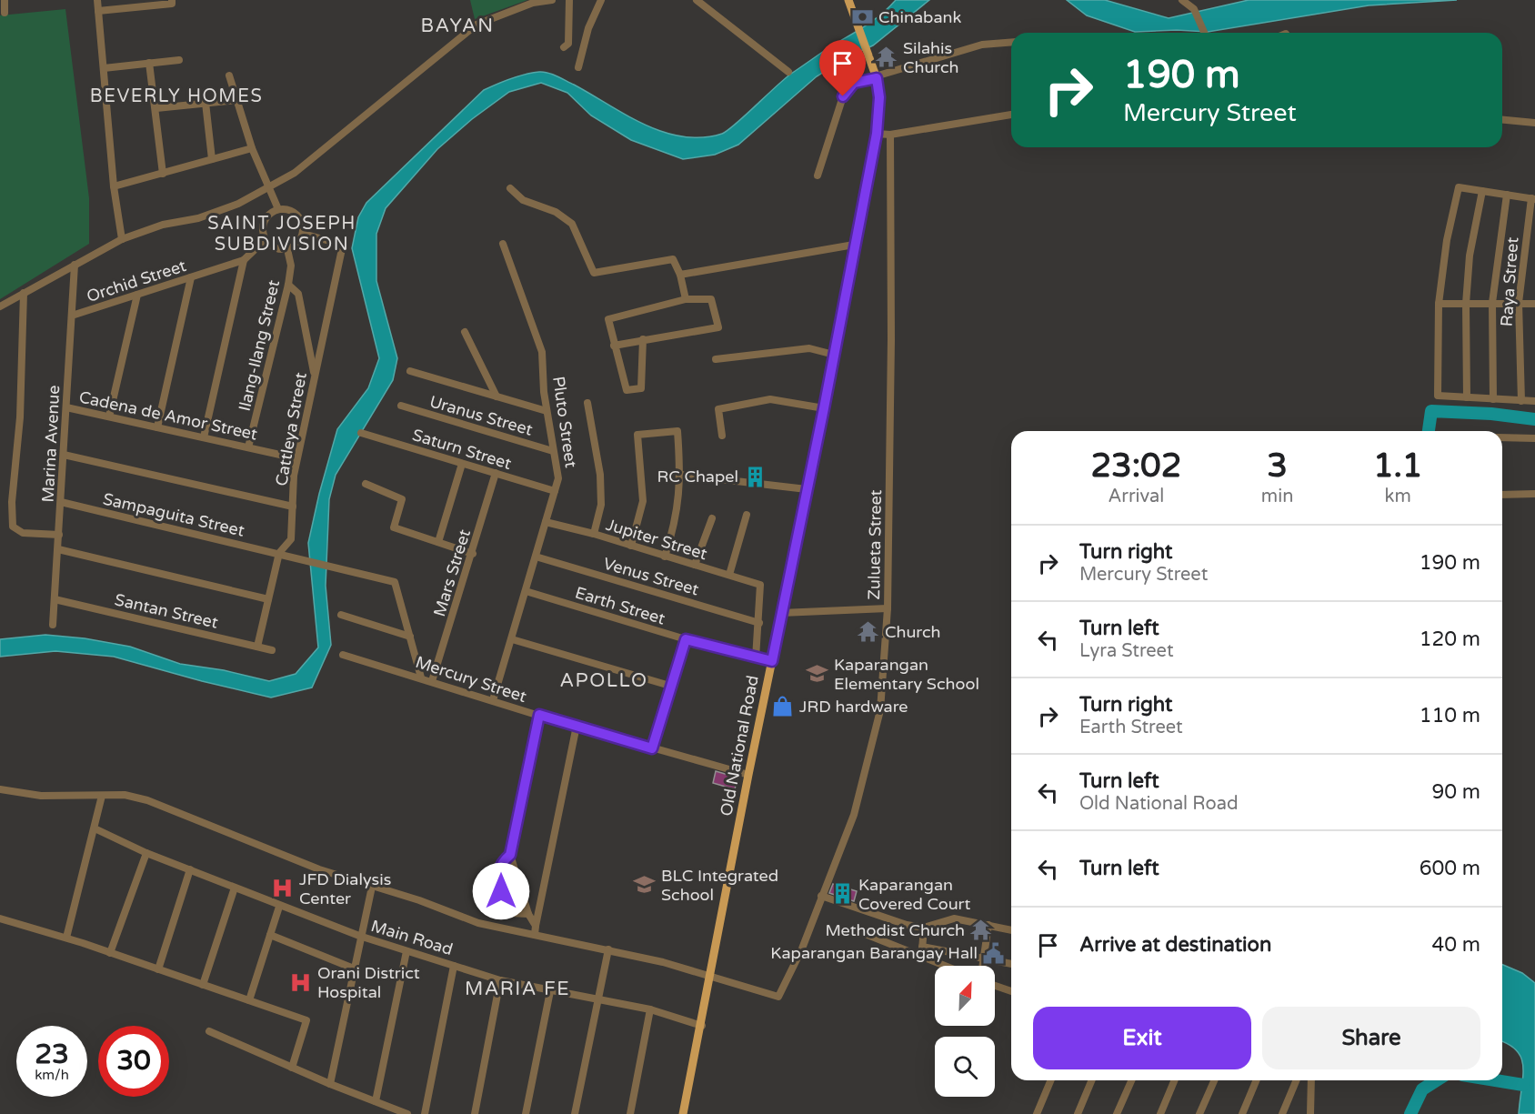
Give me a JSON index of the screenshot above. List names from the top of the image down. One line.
{"streets":{"main road":["Old National Road"],"street":["Orchid Street","Raya Street","Ilang-Ilang Street","Cadena de Amor Street","Uranus Street","Pluto Street","Cattleya Street","Marina Avenue","Saturn Street","Sampaguita Street","Jupiter Street","Zulueta Street","Mars Street","Venus Street","Earth Street","Santan Street","Mercury Street","Main Road"]},"crossings":[["Orchid Street","Ilang-Ilang Street"],["Orchid Street","Cattleya Street"],["Orchid Street","Marina Avenue"],["Ilang-Ilang Street","Cadena de Amor Street"],["Ilang-Ilang Street","Cattleya Street"],["Cadena de Amor Street","Cattleya Street"],["Cadena de Amor Street","Marina Avenue"],["Uranus Street","Pluto Street"],["Pluto Street","Saturn Street"],["Pluto Street","Jupiter Street"],["Pluto Street","Venus Street"],["Pluto Street","Earth Street"],["Pluto Street","Mercury Street"],["Cattleya Street","Sampaguita Street"],["Cattleya Street","Santan Street"],["Marina Avenue","Sampaguita Street"],["Marina Avenue","Santan Street"],["Saturn Street","Mars Street"],["Jupiter Street","Venus Street"],["Zulueta Street","Old National Road"],["Mars Street","Mercury Street"],["Earth Street","Old National Road"],["Mercury Street","Old National Road"],["Old National Road","Main Road"]],"districts":["BAYAN","BEVERLY HOMES","SAINT JOSEPH SUBDIVISION","APOLLO","MARIA FE"],"places":{"bank":["Chinabank"],"temple":["Silahis Church","Church","Methodist Church"],"building":["RC Chapel","Kaparangan Covered Court"],"school or university":["Kaparangan Elementary School","BLC Integrated School"],"shop":["JRD hardware"],"hospital":["JFD Dialysis Center","Orani District Hospital"],"public building":["Kaparangan Barangay Hall"]},"north":"top right","page":{"turn":["190 m","Mercury Street"],"eta":["23:02","Arrival","3","min","1.1","km"],"list":[{"name":"Turn right","note":"Mercury Street","value":"190 m"},{"name":"Turn left","note":"Lyra Street","value":"120 m"},{"name":"Turn right","note":"Earth Street","value":"110 m"},{"name":"Turn left","note":"Old National Road","value":"90 m"},{"name":"Turn left","value":"600 m"},{"name":"Arrive at destination","value":"40 m"}],"buttons":["Exit","Share"],"speed":"23 km/h","limit":"30"}}
